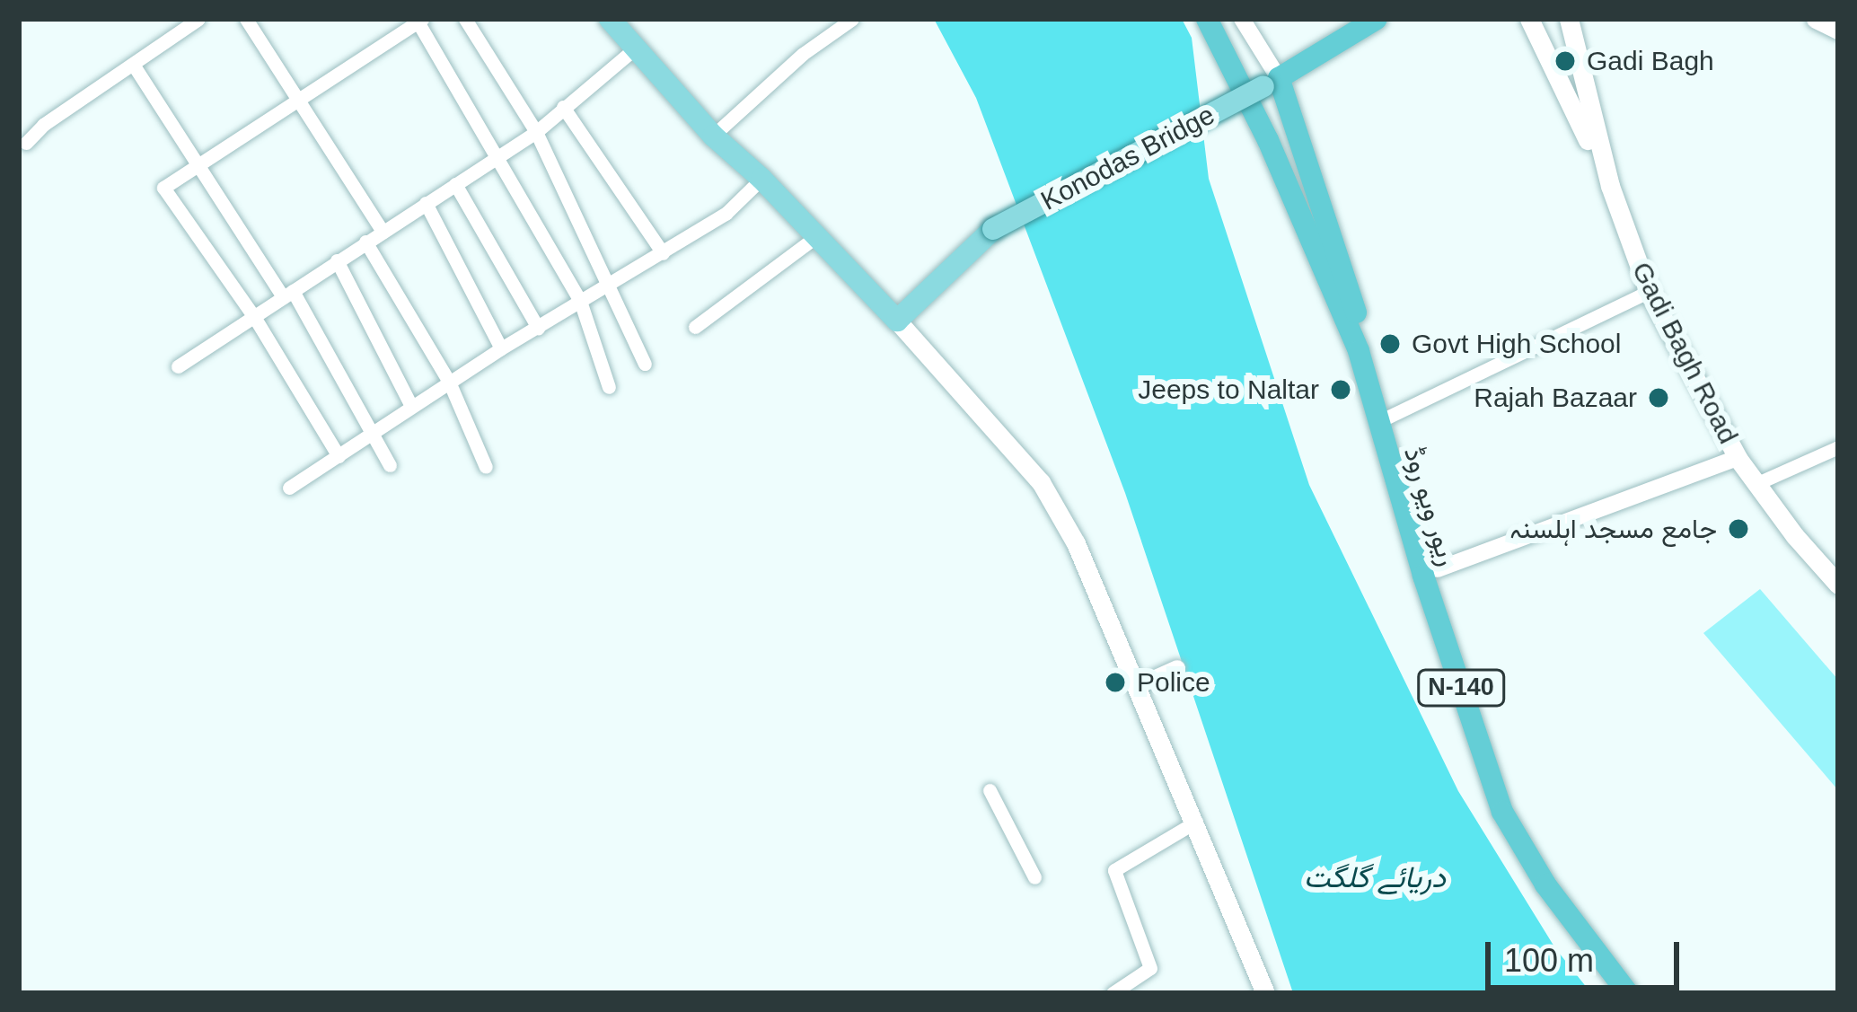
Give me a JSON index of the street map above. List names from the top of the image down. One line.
{"streets":{"highway":["ریور ویو روڈ","N-140"],"main road":["Konodas Bridge","Gadi Bagh Road"]},"crossings":[["Konodas Bridge","N-140"],["ریور ویو روڈ","N-140"]],"water":["دریائے گلگت"],"places":["Gadi Bagh","Govt High School","Jeeps to Naltar","Rajah Bazaar","جامع مسجد اہلسنہ","Police"],"scale_bar":"100 m"}
